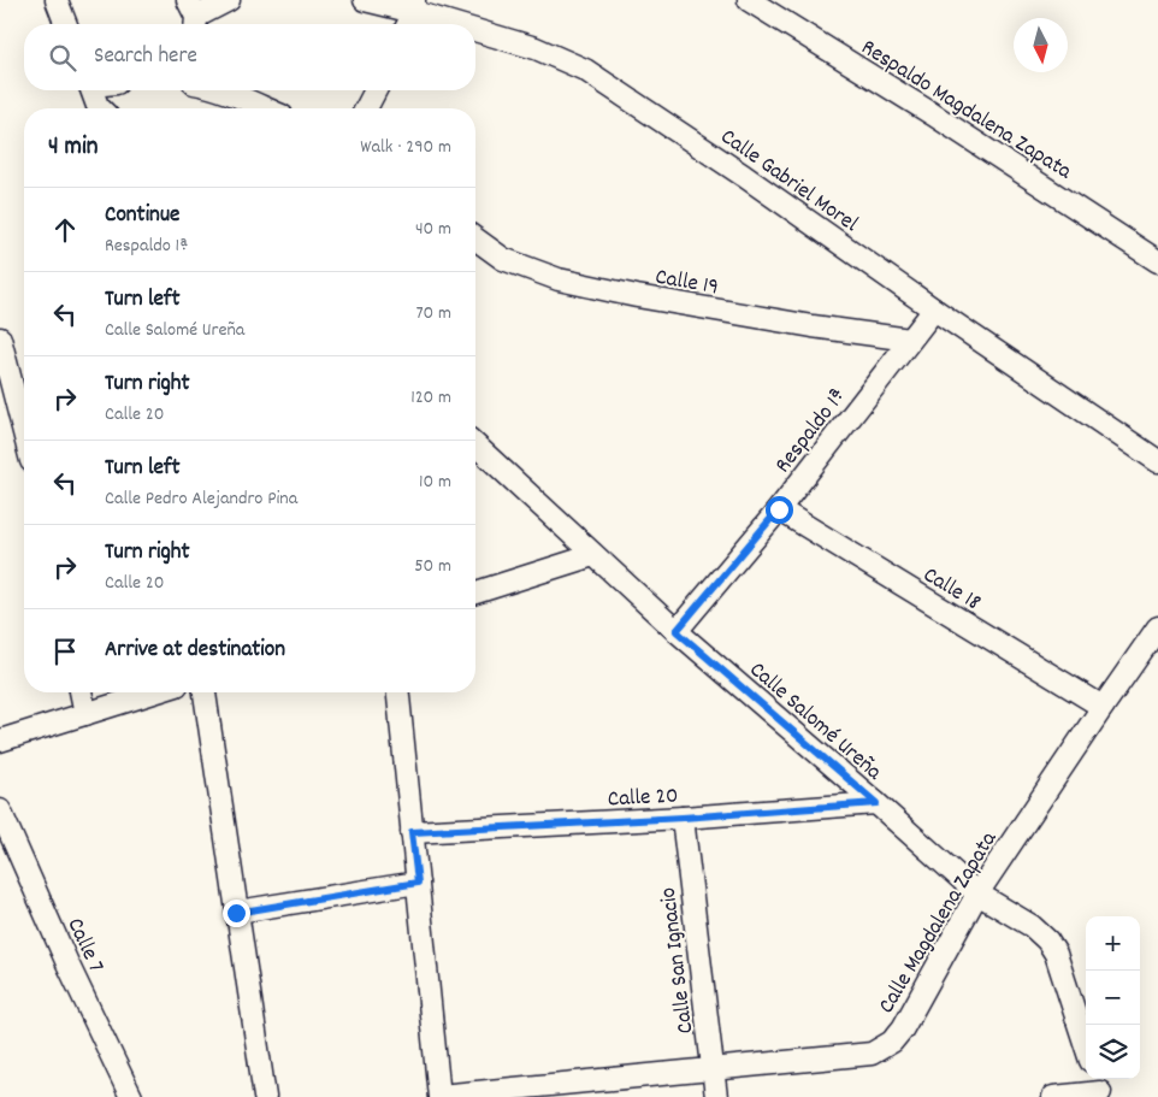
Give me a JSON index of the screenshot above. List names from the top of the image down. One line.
{"streets":{"street":["Respaldo Magdalena Zapata","Calle Gabriel Morel","Calle 19","Respaldo 1ª","Calle 18","Calle Salomé Ureña","Calle 20","Calle Magdalena Zapata","Calle 7","Calle San Ignacio"]},"crossings":[["Calle Gabriel Morel","Respaldo 1ª"],["Calle 19","Respaldo 1ª"],["Respaldo 1ª","Calle 18"],["Respaldo 1ª","Calle Salomé Ureña"],["Calle 18","Calle Magdalena Zapata"],["Calle Salomé Ureña","Calle 20"],["Calle Salomé Ureña","Calle Magdalena Zapata"],["Calle 20","Calle San Ignacio"],["Calle Magdalena Zapata","Calle San Ignacio"]],"north":"bottom","page":{"search":"Search here","heading":["4 min","Walk · 290 m"],"list":[["Continue","Respaldo 1ª","40 m"],["Turn left","Calle Salomé Ureña","70 m"],["Turn right","Calle 20","120 m"],["Turn left","Calle Pedro Alejandro Pina","10 m"],["Turn right","Calle 20","50 m"],"Arrive at destination"],"map_buttons":["+","−"]}}
